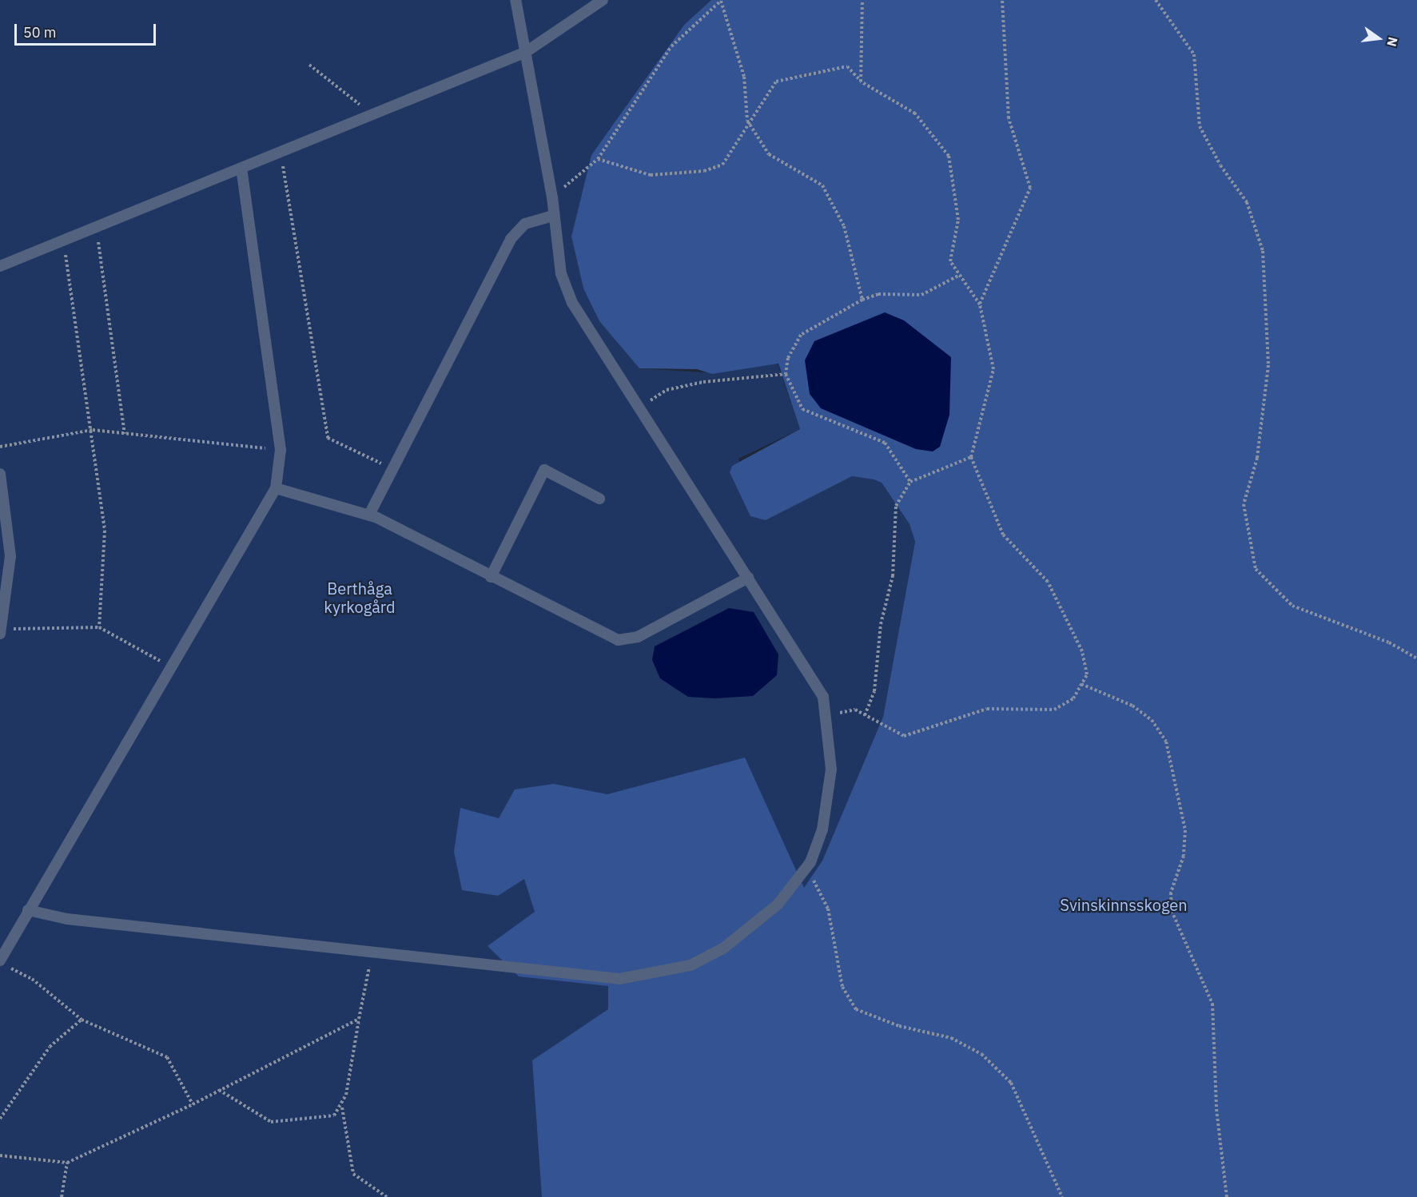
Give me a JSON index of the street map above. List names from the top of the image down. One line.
{"parks":["Berthåga kyrkogård","Svinskinnsskogen"],"scale_bar":"50 m","north":"right"}
